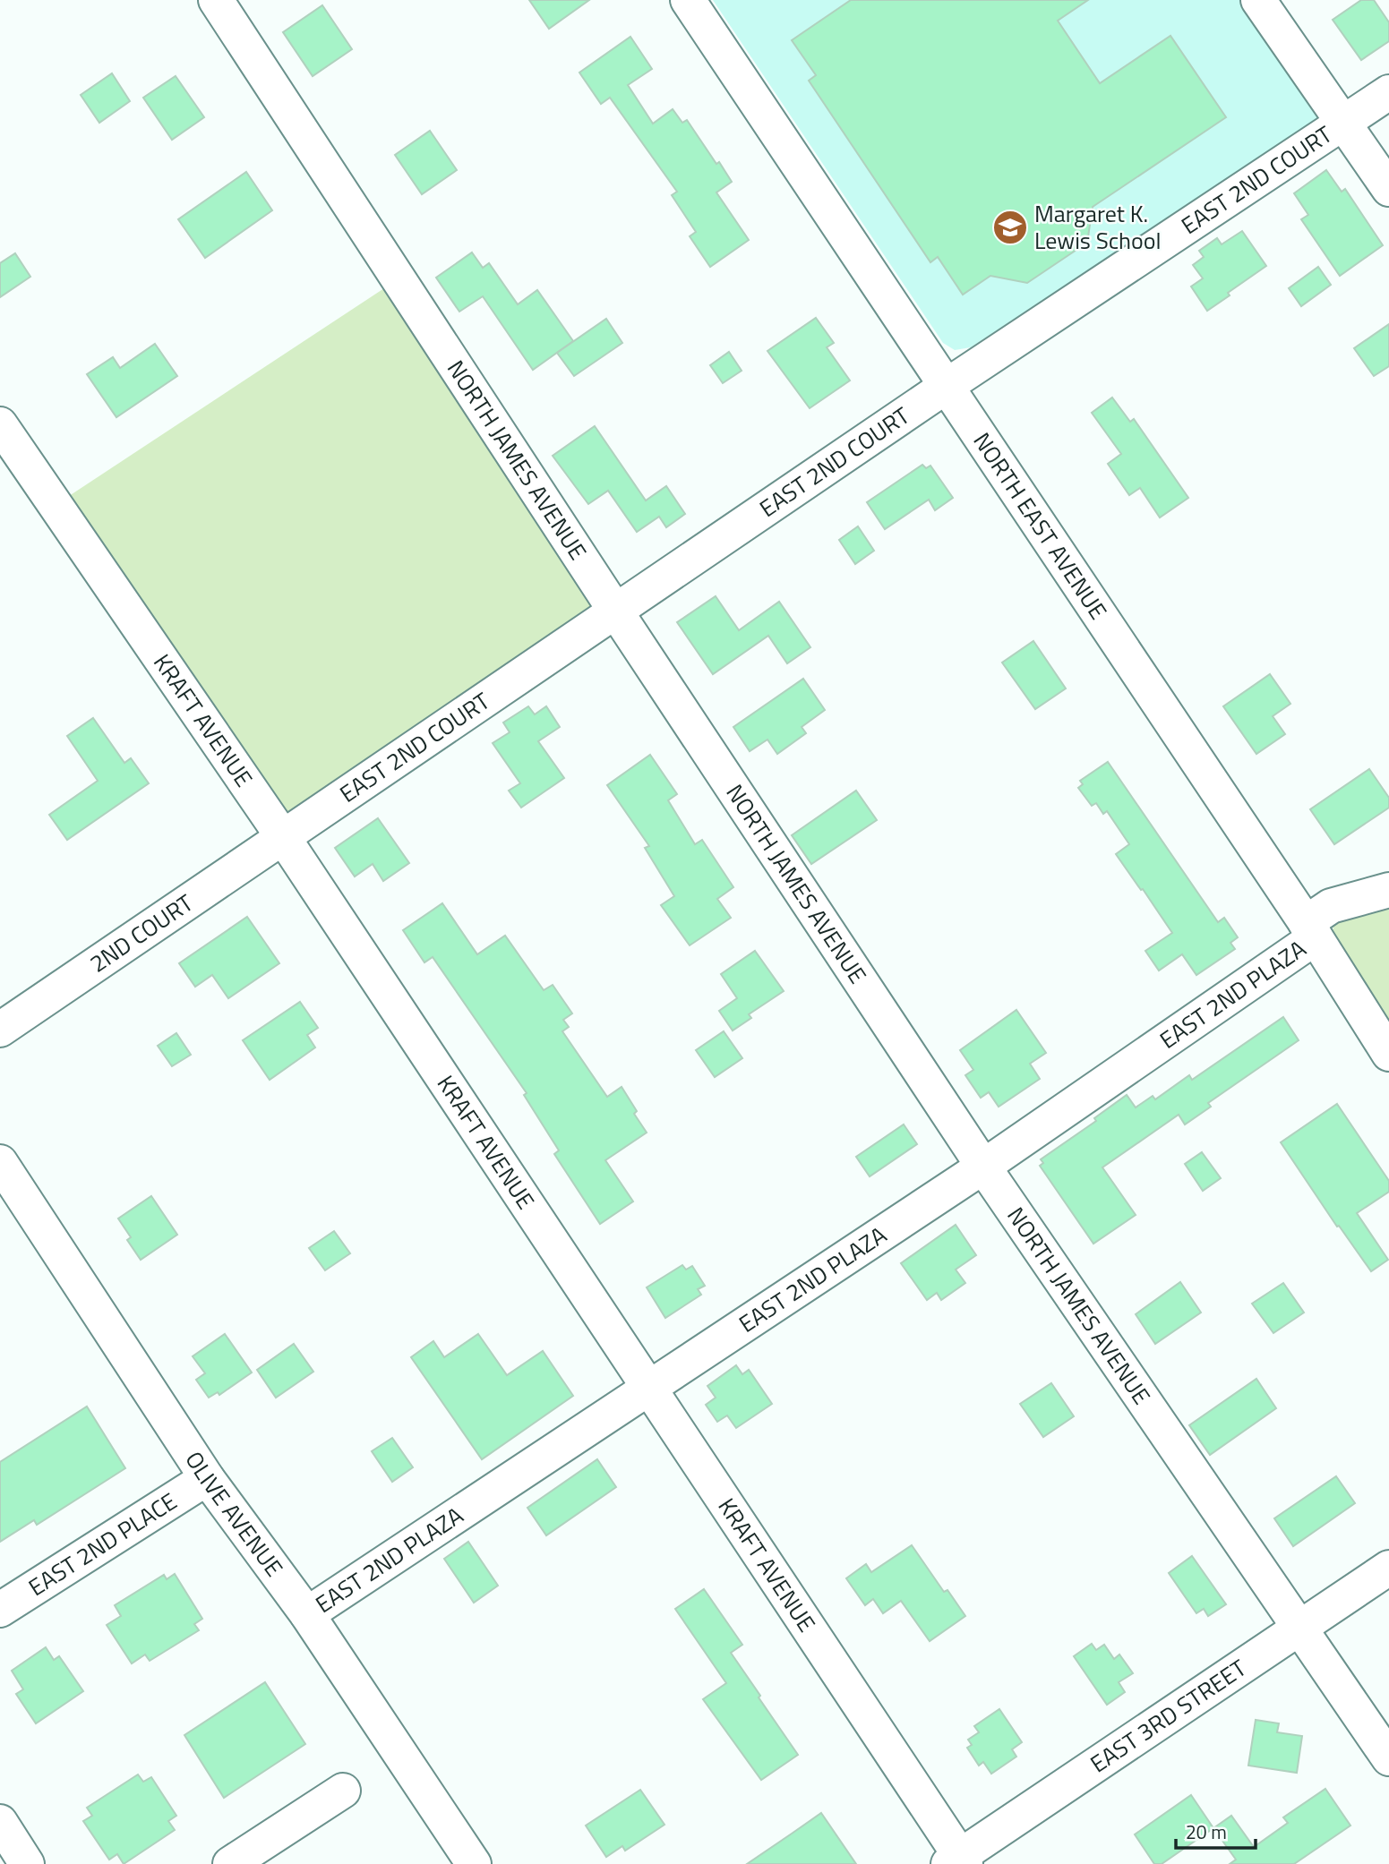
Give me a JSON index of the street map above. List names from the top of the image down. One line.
{"streets":{"street":["EAST 2ND COURT","NORTH JAMES AVENUE","NORTH EAST AVENUE","KRAFT AVENUE","2ND COURT","EAST 2ND PLAZA","OLIVE AVENUE","EAST 2ND PLACE","EAST 3RD STREET"]},"crossings":[["EAST 2ND COURT","NORTH JAMES AVENUE"],["EAST 2ND COURT","NORTH EAST AVENUE"],["EAST 2ND COURT","KRAFT AVENUE"],["EAST 2ND COURT","2ND COURT"],["NORTH JAMES AVENUE","EAST 2ND PLAZA"],["NORTH JAMES AVENUE","EAST 3RD STREET"],["NORTH EAST AVENUE","EAST 2ND PLAZA"],["KRAFT AVENUE","2ND COURT"],["KRAFT AVENUE","EAST 2ND PLAZA"],["KRAFT AVENUE","EAST 3RD STREET"],["EAST 2ND PLAZA","OLIVE AVENUE"],["OLIVE AVENUE","EAST 2ND PLACE"]],"places":{"school or university":["Margaret K. Lewis School"]},"scale_bar":"20 m"}
